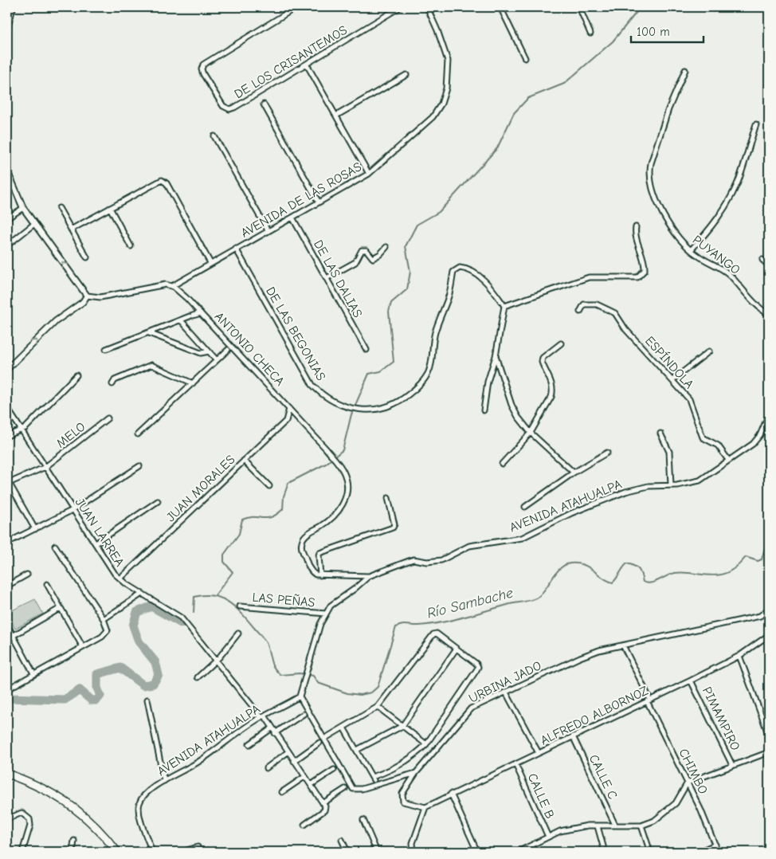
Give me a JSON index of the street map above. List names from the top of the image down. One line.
{"streets":{"street":["DE LOS CRISANTEMOS","AVENIDA DE LAS ROSAS","PUYANGO","DE LAS DALIAS","DE LAS BEGONIAS","ANTONIO CHECA","ESPÍNDOLA","MELO","JUAN MORALES","AVENIDA ATAHUALPA","JUAN LARREA","LAS PEÑAS","URBINA JADO","ALFREDO ALBORNOZ","PIMAMPIRO","CHIMBO","CALLE C","CALLE B"]},"crossings":[["AVENIDA DE LAS ROSAS","DE LAS DALIAS"],["AVENIDA DE LAS ROSAS","DE LAS BEGONIAS"],["AVENIDA DE LAS ROSAS","ANTONIO CHECA"],["ANTONIO CHECA","JUAN MORALES"],["ESPÍNDOLA","AVENIDA ATAHUALPA"],["MELO","JUAN LARREA"],["JUAN MORALES","JUAN LARREA"],["AVENIDA ATAHUALPA","JUAN LARREA"],["AVENIDA ATAHUALPA","LAS PEÑAS"],["URBINA JADO","ALFREDO ALBORNOZ"],["URBINA JADO","CHIMBO"],["URBINA JADO","CALLE B"],["ALFREDO ALBORNOZ","PIMAMPIRO"],["ALFREDO ALBORNOZ","CHIMBO"],["ALFREDO ALBORNOZ","CALLE C"],["ALFREDO ALBORNOZ","CALLE B"]],"water":["Río Sambache"],"scale_bar":"100 m"}
